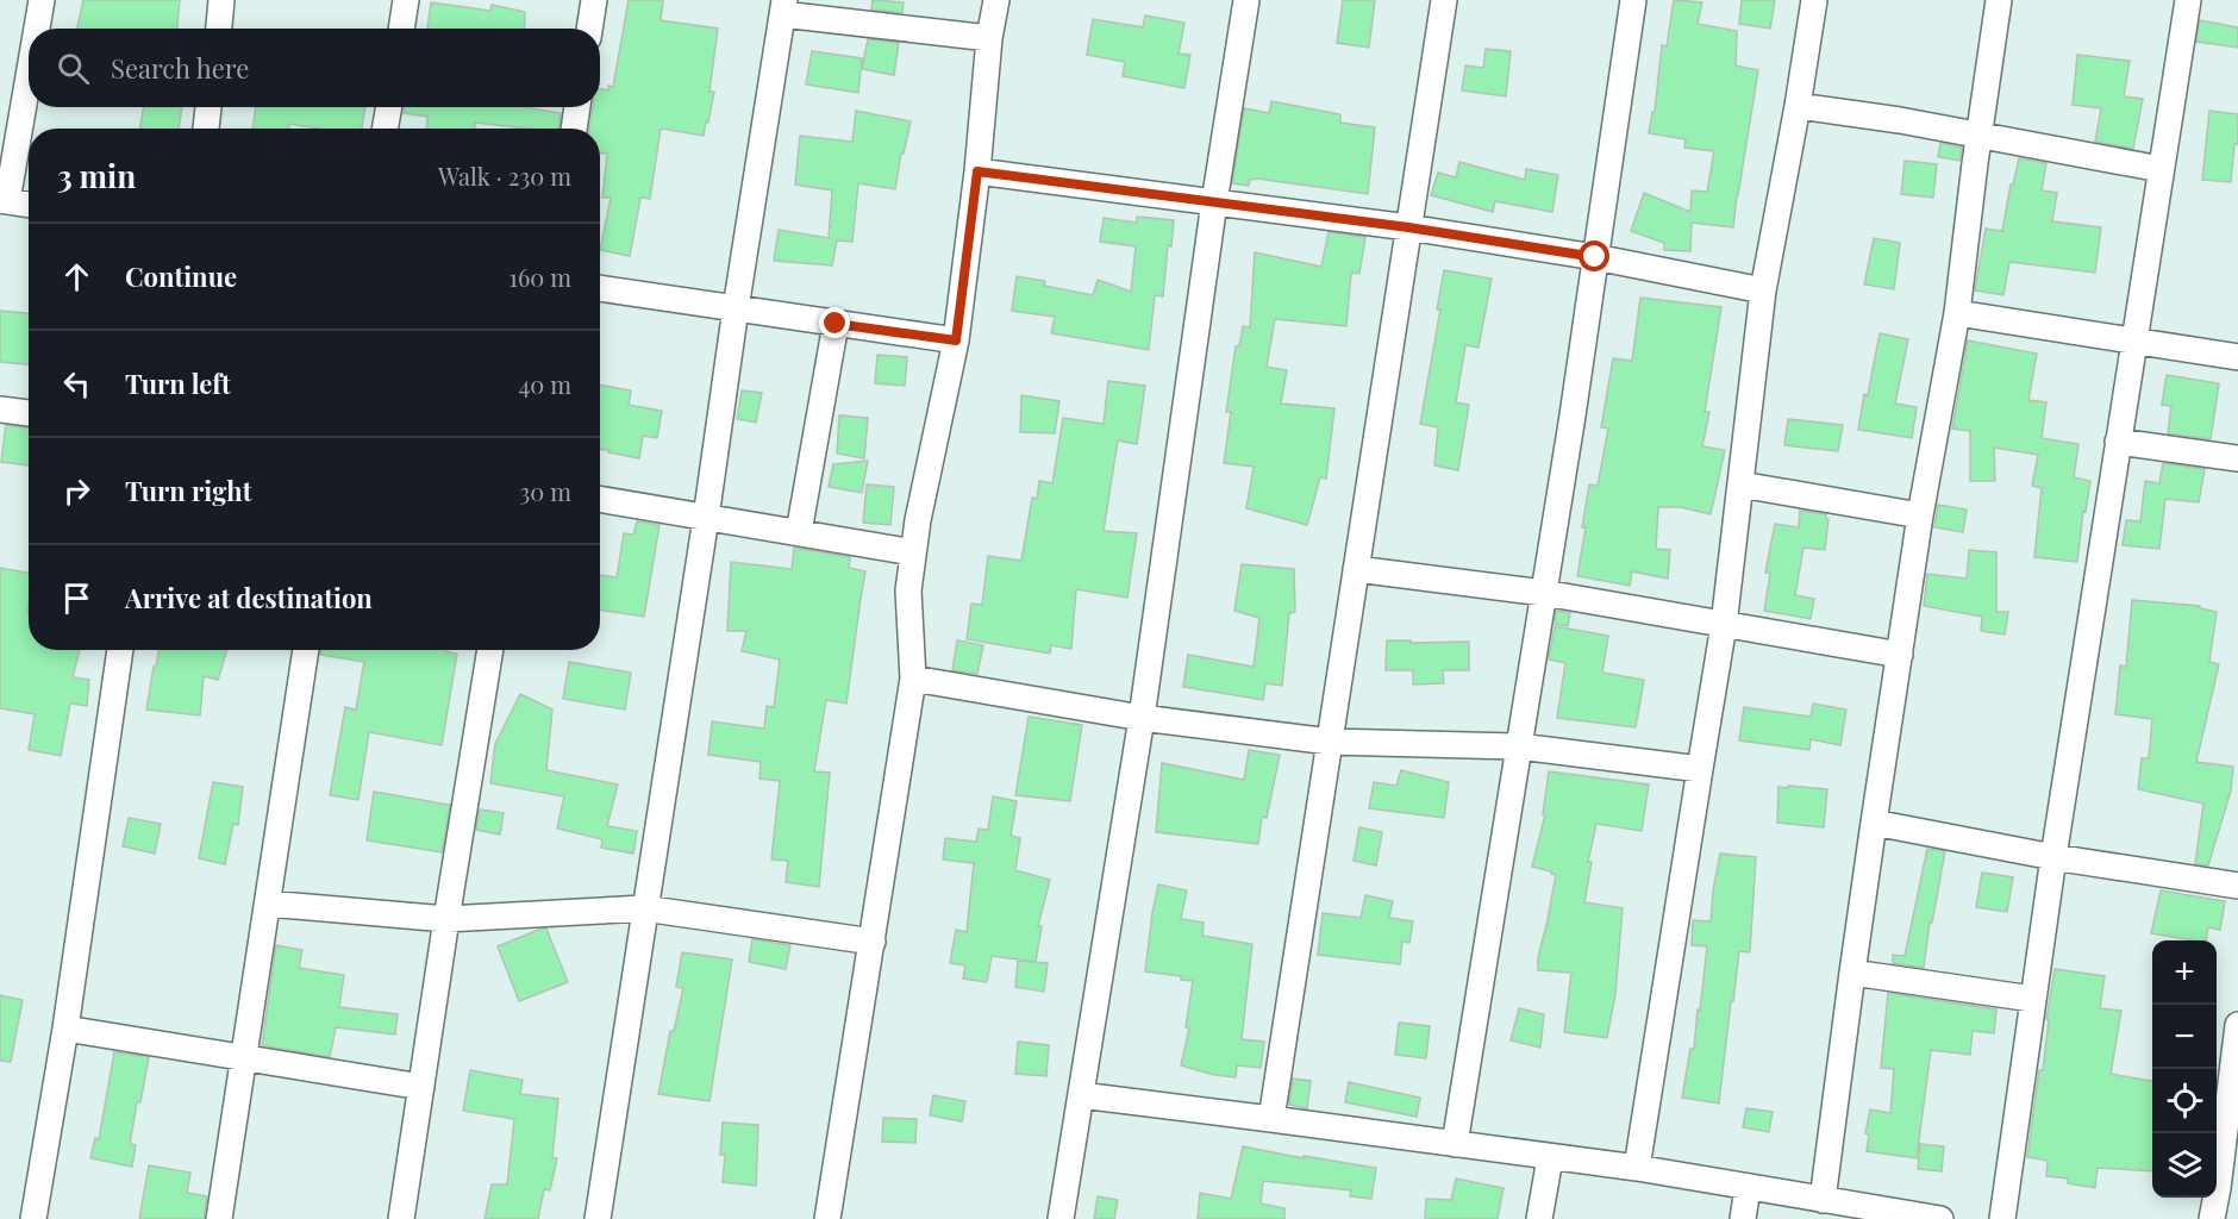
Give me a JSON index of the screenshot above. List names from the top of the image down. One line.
{"page":{"search":"Search here","heading":["3 min","Walk · 230 m"],"list":[["Continue","160 m"],["Turn left","40 m"],["Turn right","30 m"],"Arrive at destination"],"map_buttons":["+","−"]}}
